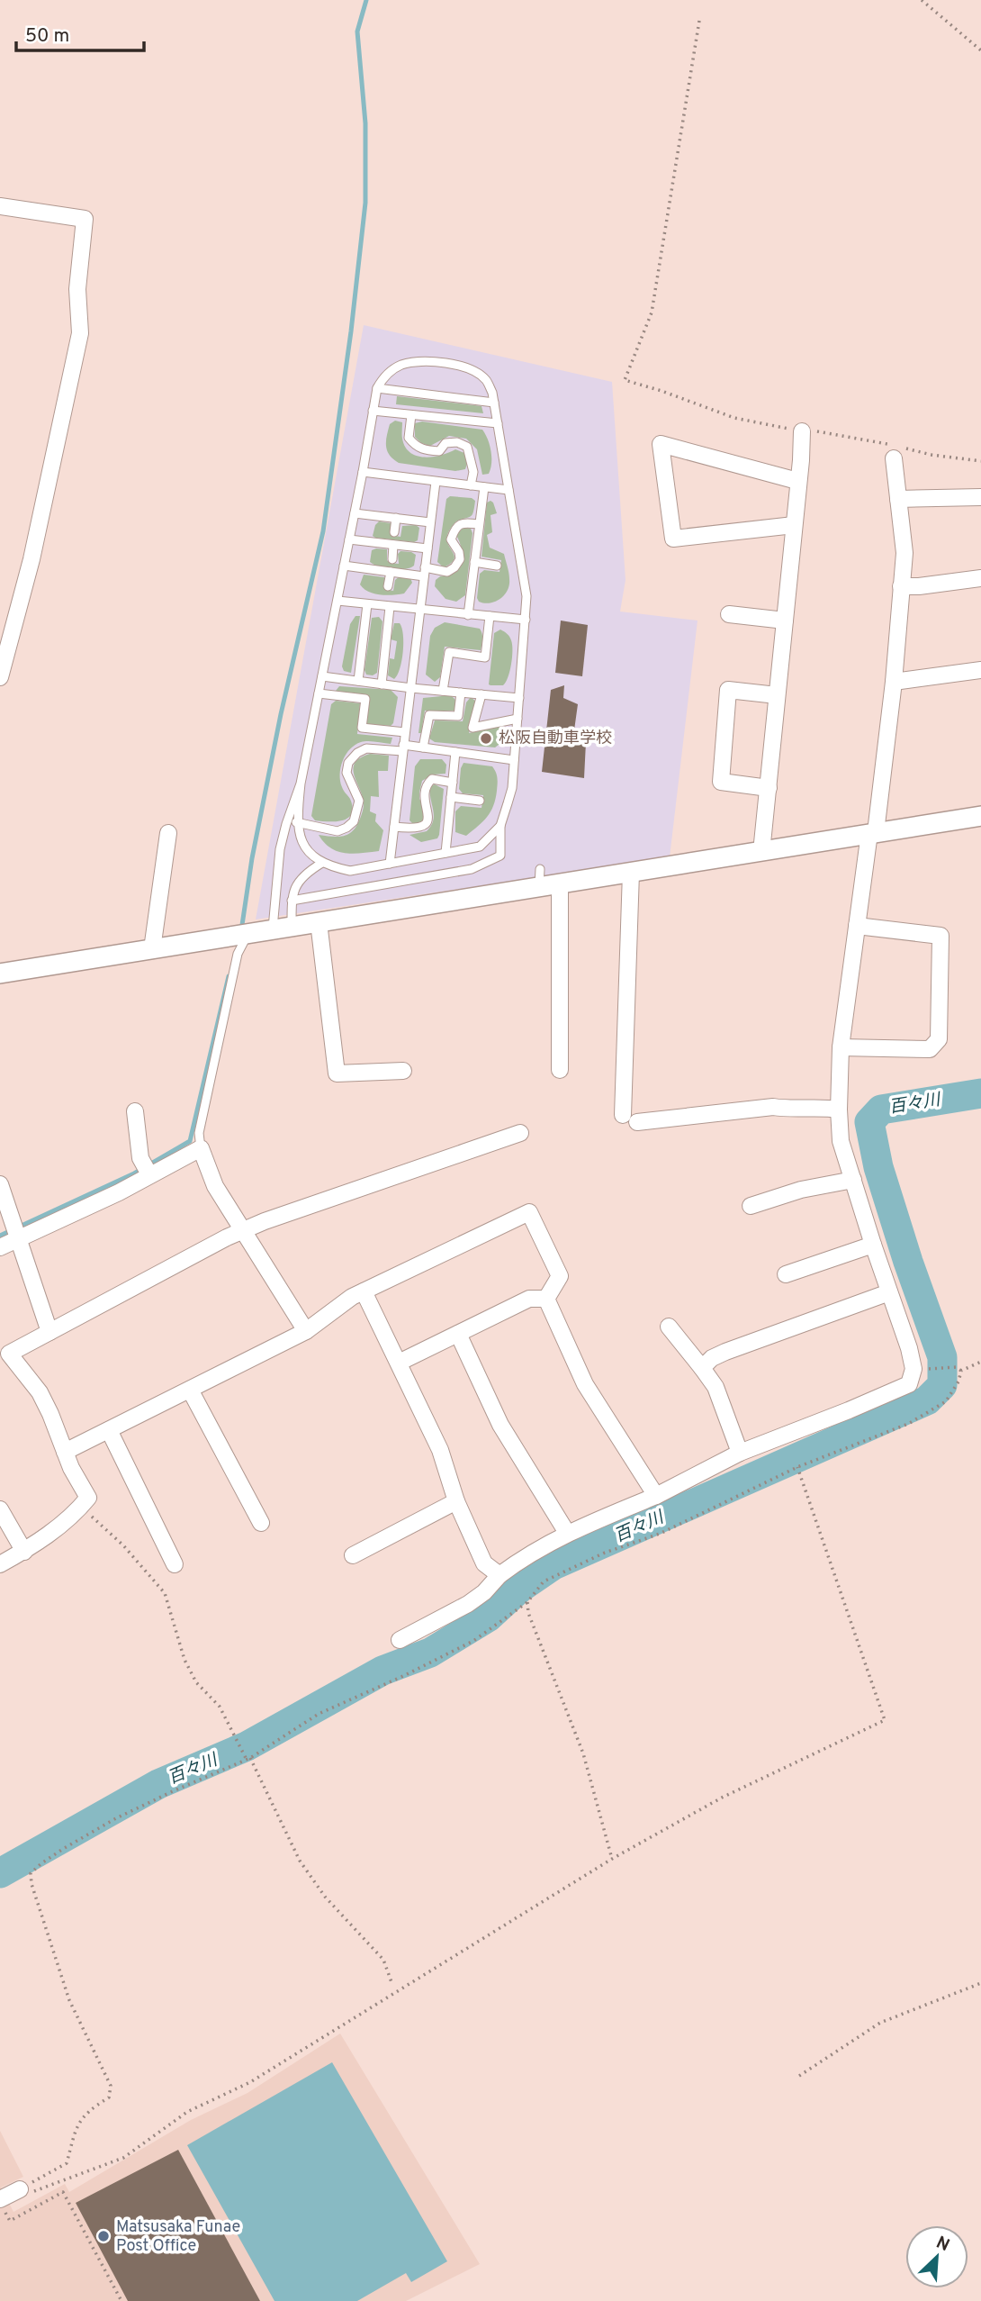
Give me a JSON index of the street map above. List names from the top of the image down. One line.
{"water":["百々川"],"places":["松阪自動車学校","Matsusaka Funae Post Office"],"scale_bar":"50 m","north":"top right"}
